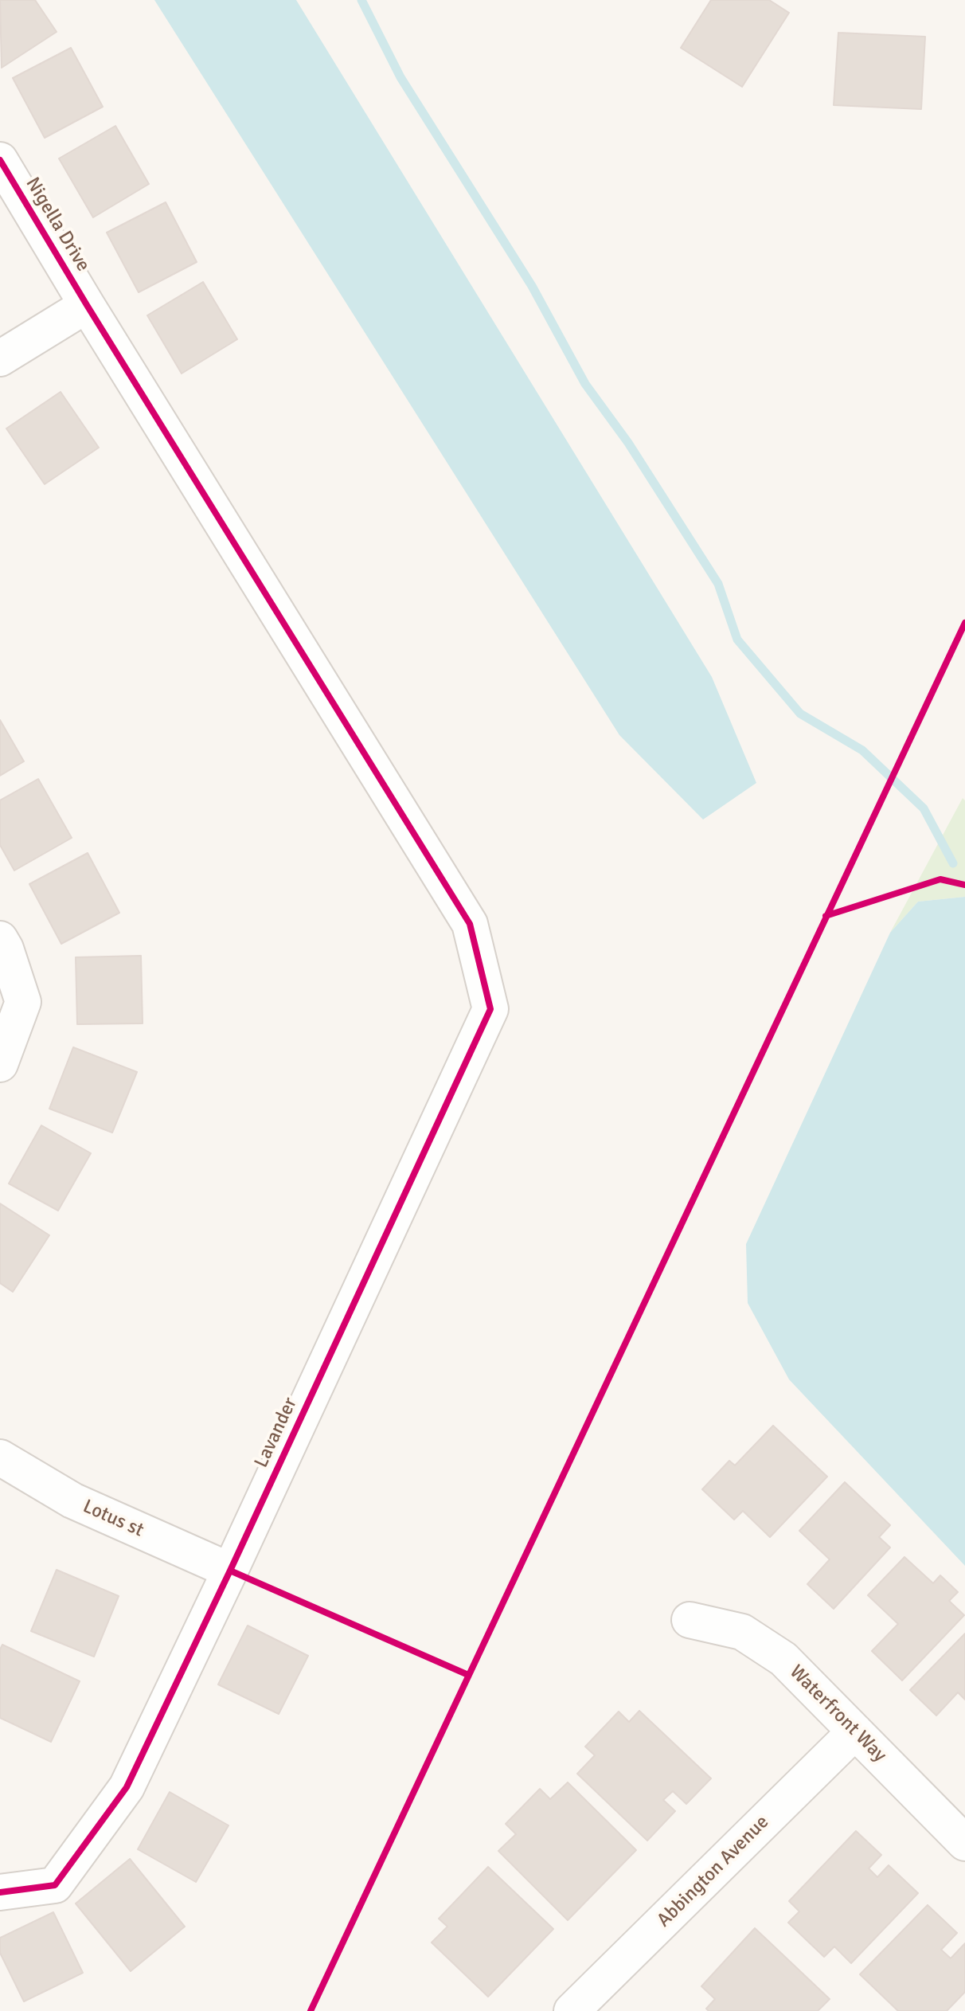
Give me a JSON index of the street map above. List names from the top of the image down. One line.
{"streets":{"street":["Nigella Drive","Lavander","Lotus st","Waterfront Way","Abbington Avenue"]},"crossings":[["Nigella Drive","Lavander"],["Lavander","Lotus st"],["Waterfront Way","Abbington Avenue"]]}
